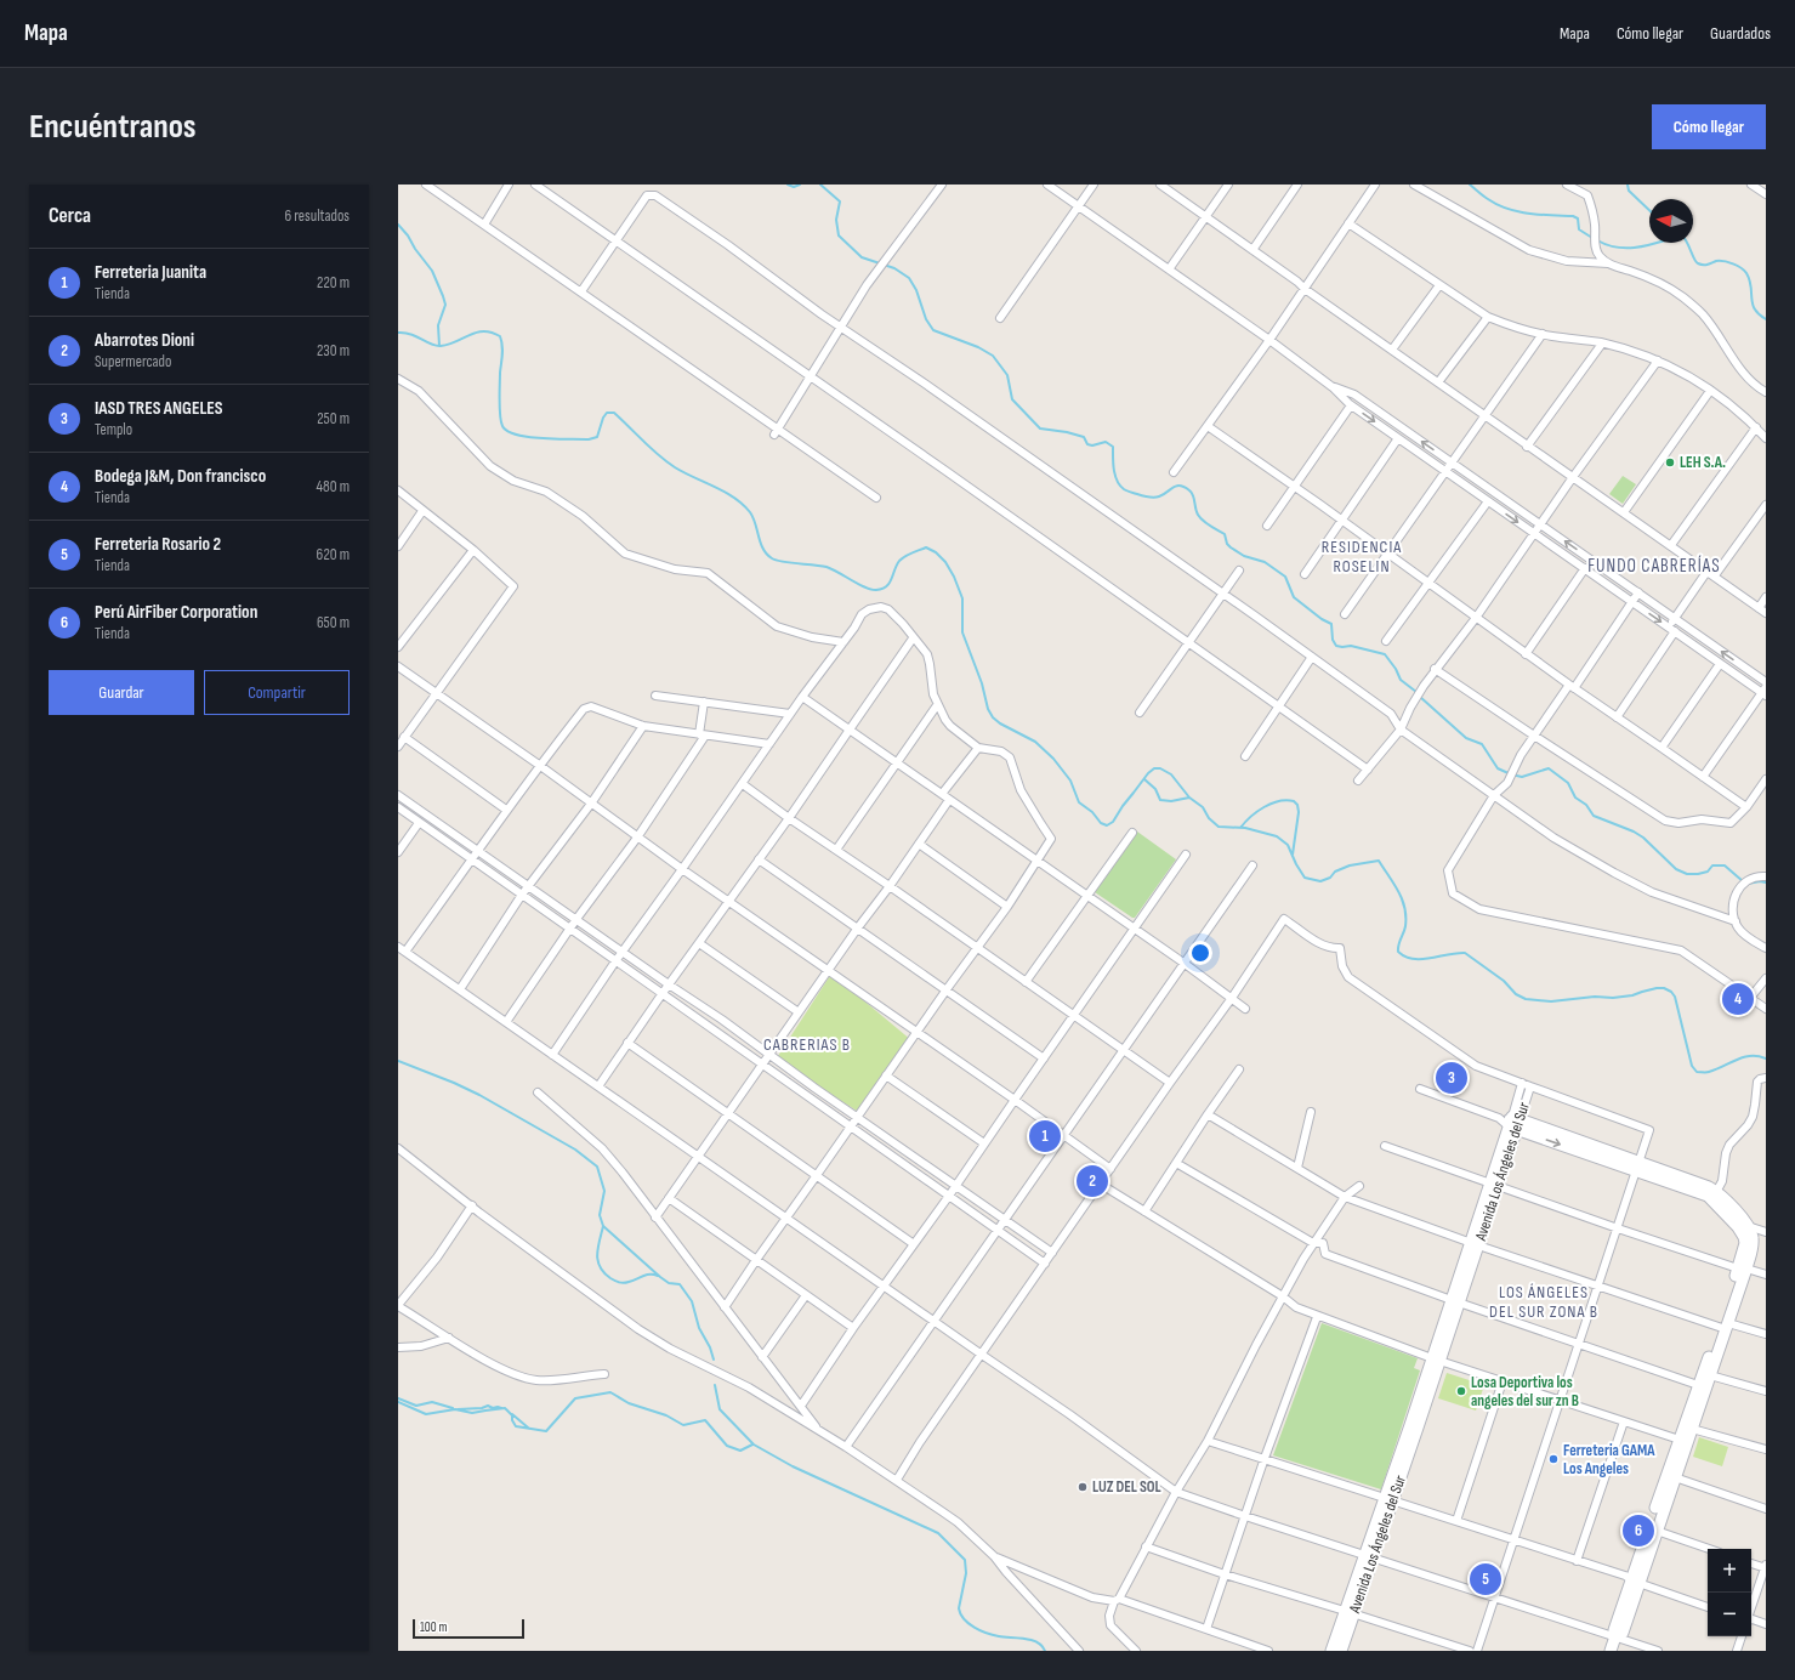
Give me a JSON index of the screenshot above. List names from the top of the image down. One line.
{"streets":{"street":["Avenida Los Ángeles del Sur"]},"districts":["RESIDENCIA ROSELIN","FUNDO CABRERÍAS","CABRERIAS B","LOS ÁNGELES DEL SUR ZONA B"],"places":["LEH S.A.","Losa Deportiva los angeles del sur zn B","Ferreteria GAMA Los Angeles","LUZ DEL SOL"],"scale_bar":"100 m","north":"left","page":{"header":"Mapa","nav":["Mapa","Cómo llegar","Guardados"],"buttons":["Cómo llegar",["Guardar","Compartir"]],"title":"Encuéntranos","heading":["Cerca","6 resultados"],"list":[{"mark":"1","name":"Ferreteria Juanita","note":"Tienda","value":"220 m"},{"mark":"2","name":"Abarrotes Dioni","note":"Supermercado","value":"230 m"},{"mark":"3","name":"IASD TRES ANGELES","note":"Templo","value":"250 m"},{"mark":"4","name":"Bodega J&M, Don francisco","note":"Tienda","value":"480 m"},{"mark":"5","name":"Ferreteria Rosario 2","note":"Tienda","value":"620 m"},{"mark":"6","name":"Perú AirFiber Corporation","note":"Tienda","value":"650 m"}],"pins":["4","3","1","2","6","5"],"map_buttons":["+","−"],"scale":"100 m"}}
